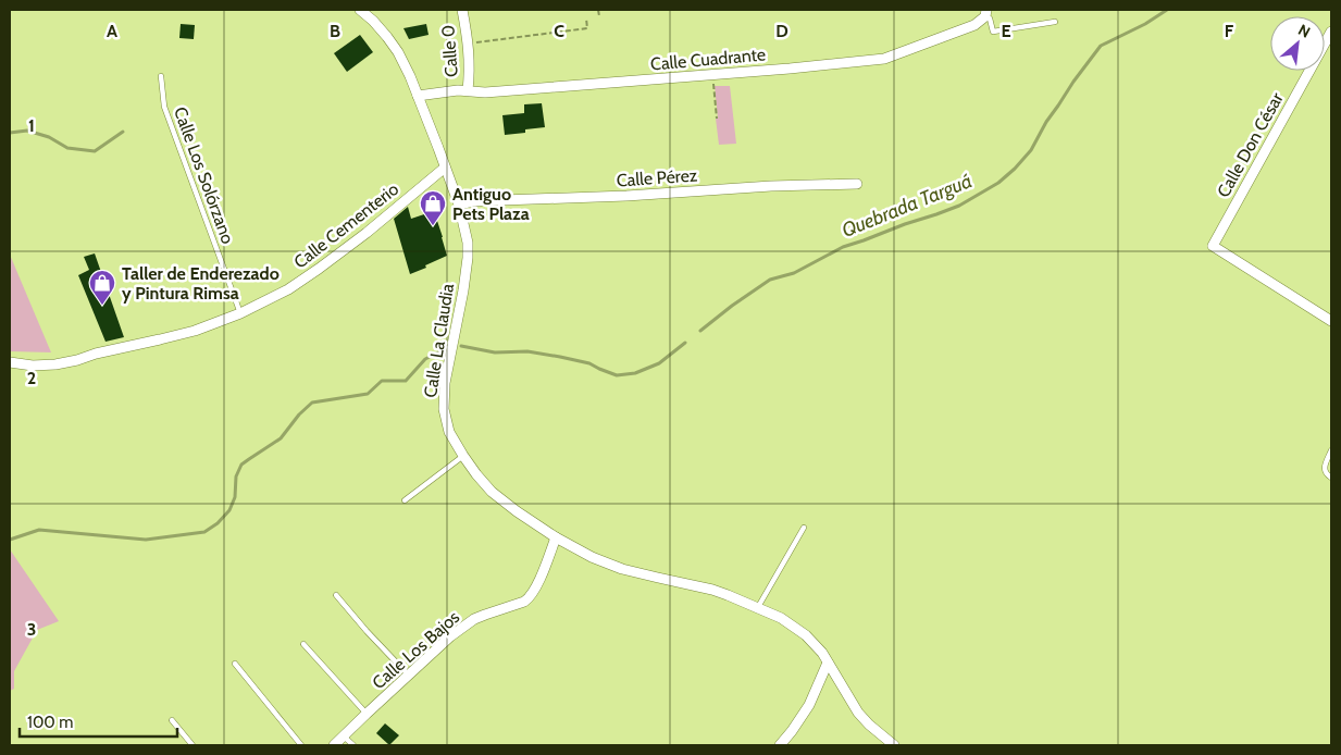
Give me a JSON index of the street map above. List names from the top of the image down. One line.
{"streets":{"street":["Calle 0","Calle Cuadrante","Calle Don César","Calle Pérez","Calle Cementerio","Calle La Claudia","Calle Los Bajos"],"lane":["Calle Los Solórzano"]},"crossings":[["Calle 0","Calle Cuadrante"],["Calle Cuadrante","Calle La Claudia"],["Calle Los Solórzano","Calle Cementerio"],["Calle Pérez","Calle La Claudia"],["Calle Cementerio","Calle La Claudia"],["Calle La Claudia","Calle Los Bajos"]],"water":["Quebrada Targuá"],"places":{"shop":["Antiguo Pets Plaza","Taller de Enderezado y Pintura Rimsa"]},"scale_bar":"100 m","north":"top right","grid":{"columns":["A","B","C","D","E","F"],"rows":["1","2","3"]}}
